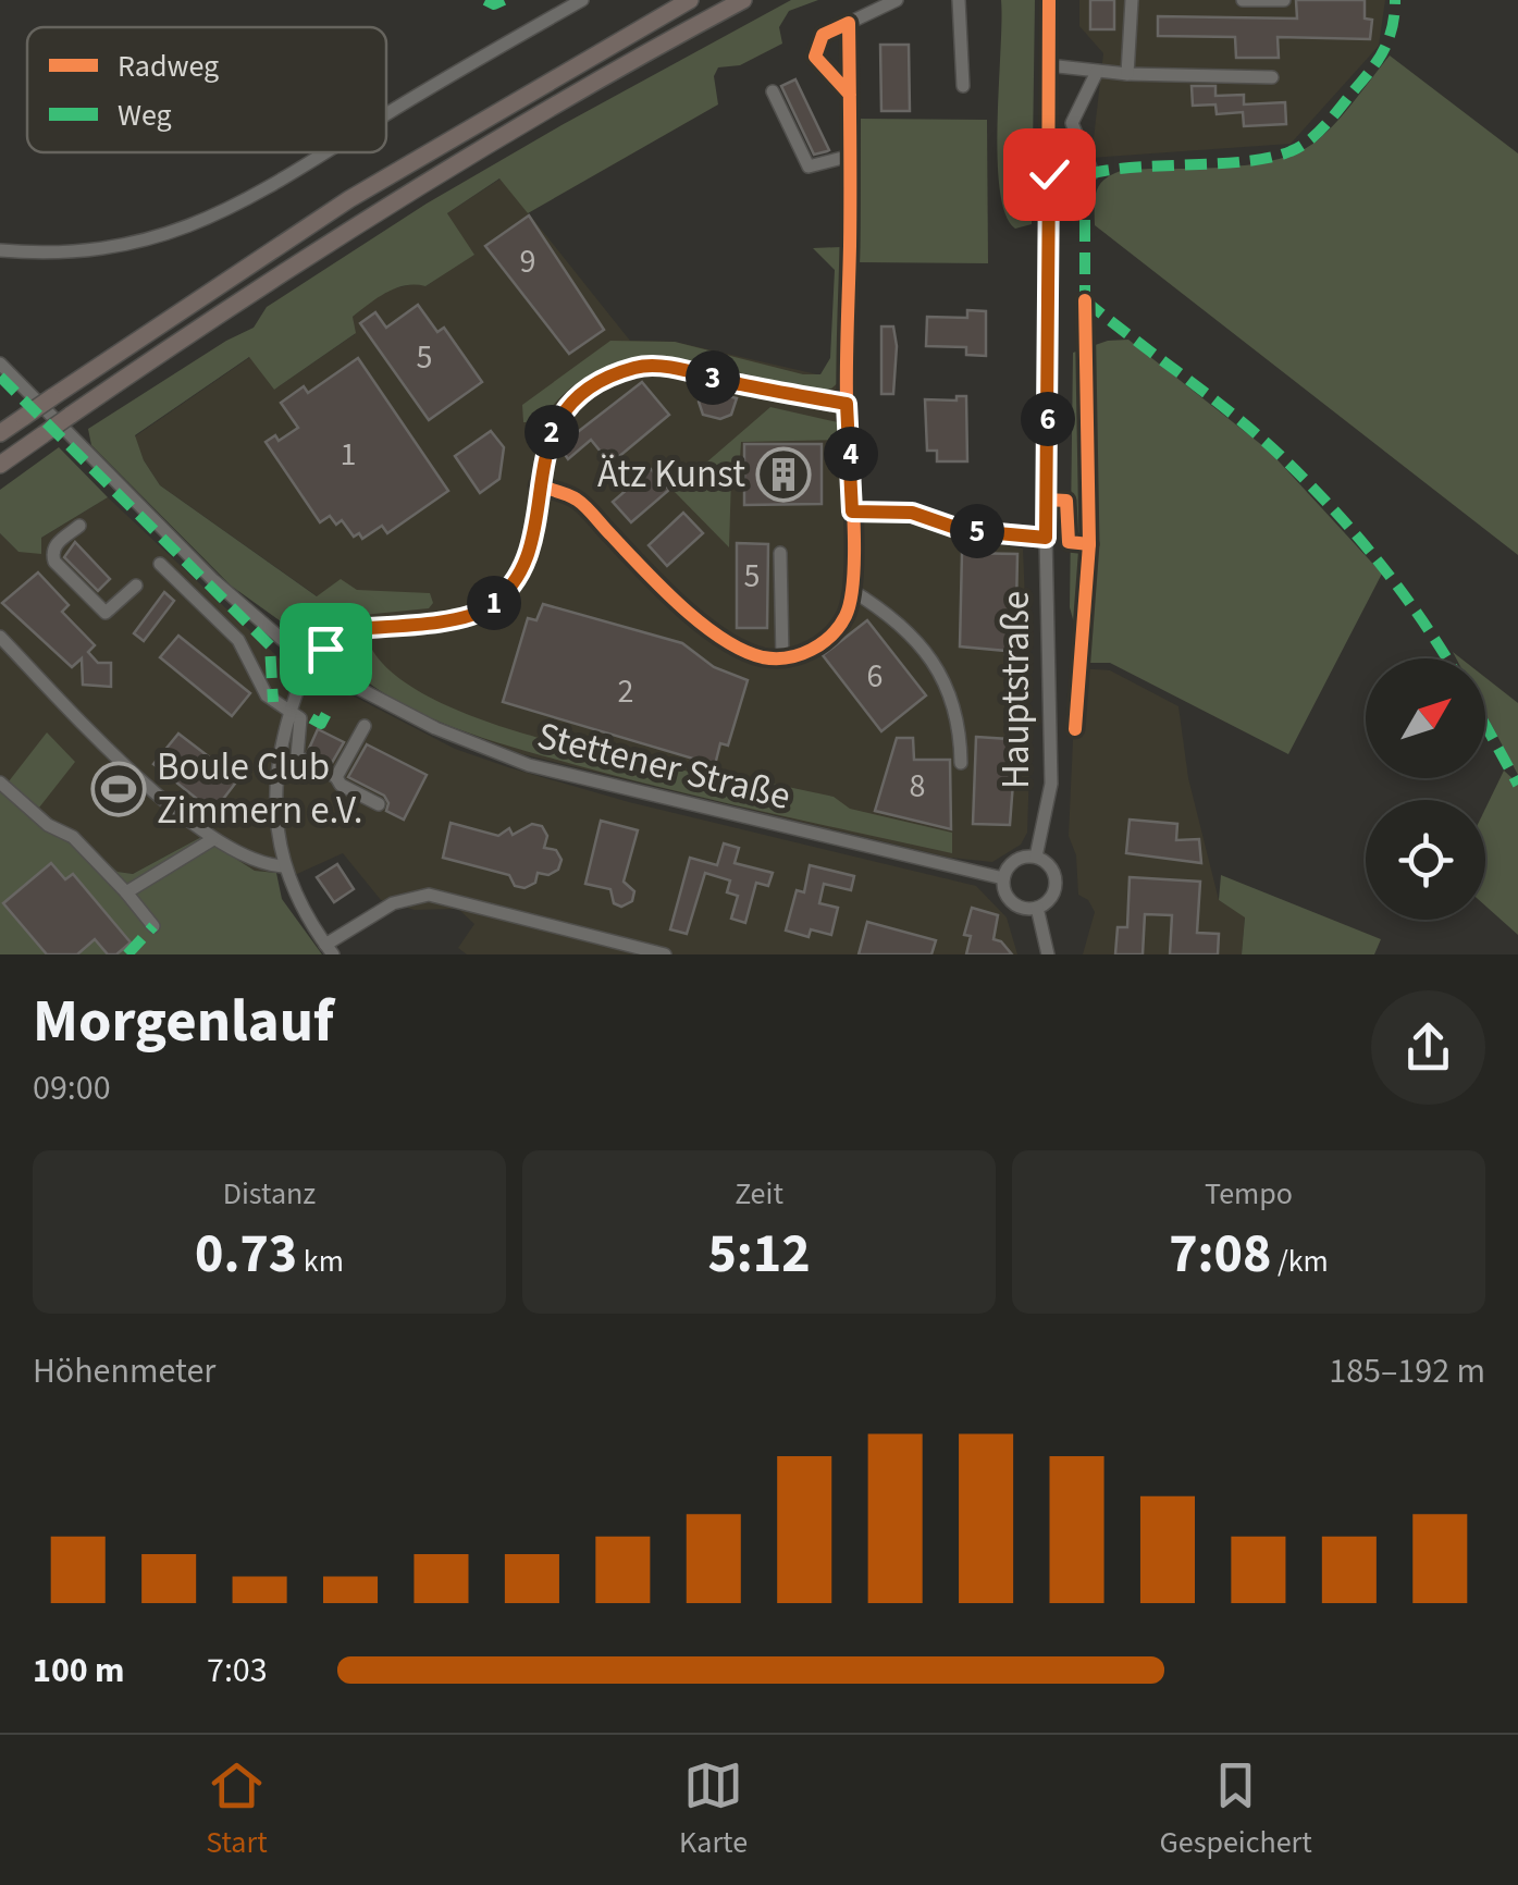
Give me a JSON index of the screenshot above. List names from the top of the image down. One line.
{"streets":{"street":["Hauptstraße","Stettener Straße"]},"crossings":[["Hauptstraße","Stettener Straße"]],"places":{"building":["Ätz Kunst"],"sports":["Boule Club Zimmern e.V."]},"house_numbers":["9","5","1","5","6","2","8"],"legend":["Radweg","Weg"],"north":"top right","page":{"pins":["3","6","2","4","5","1"],"heading":["Morgenlauf","09:00"],"stats":[["Distanz","0.73 km"],["Zeit","5:12"],["Tempo","7:08 /km"]],"chart":["Höhenmeter","185–192 m"],"list":[{"name":"100 m","note":"7:03"}],"tabs":["Start","Karte","Gespeichert"]}}
